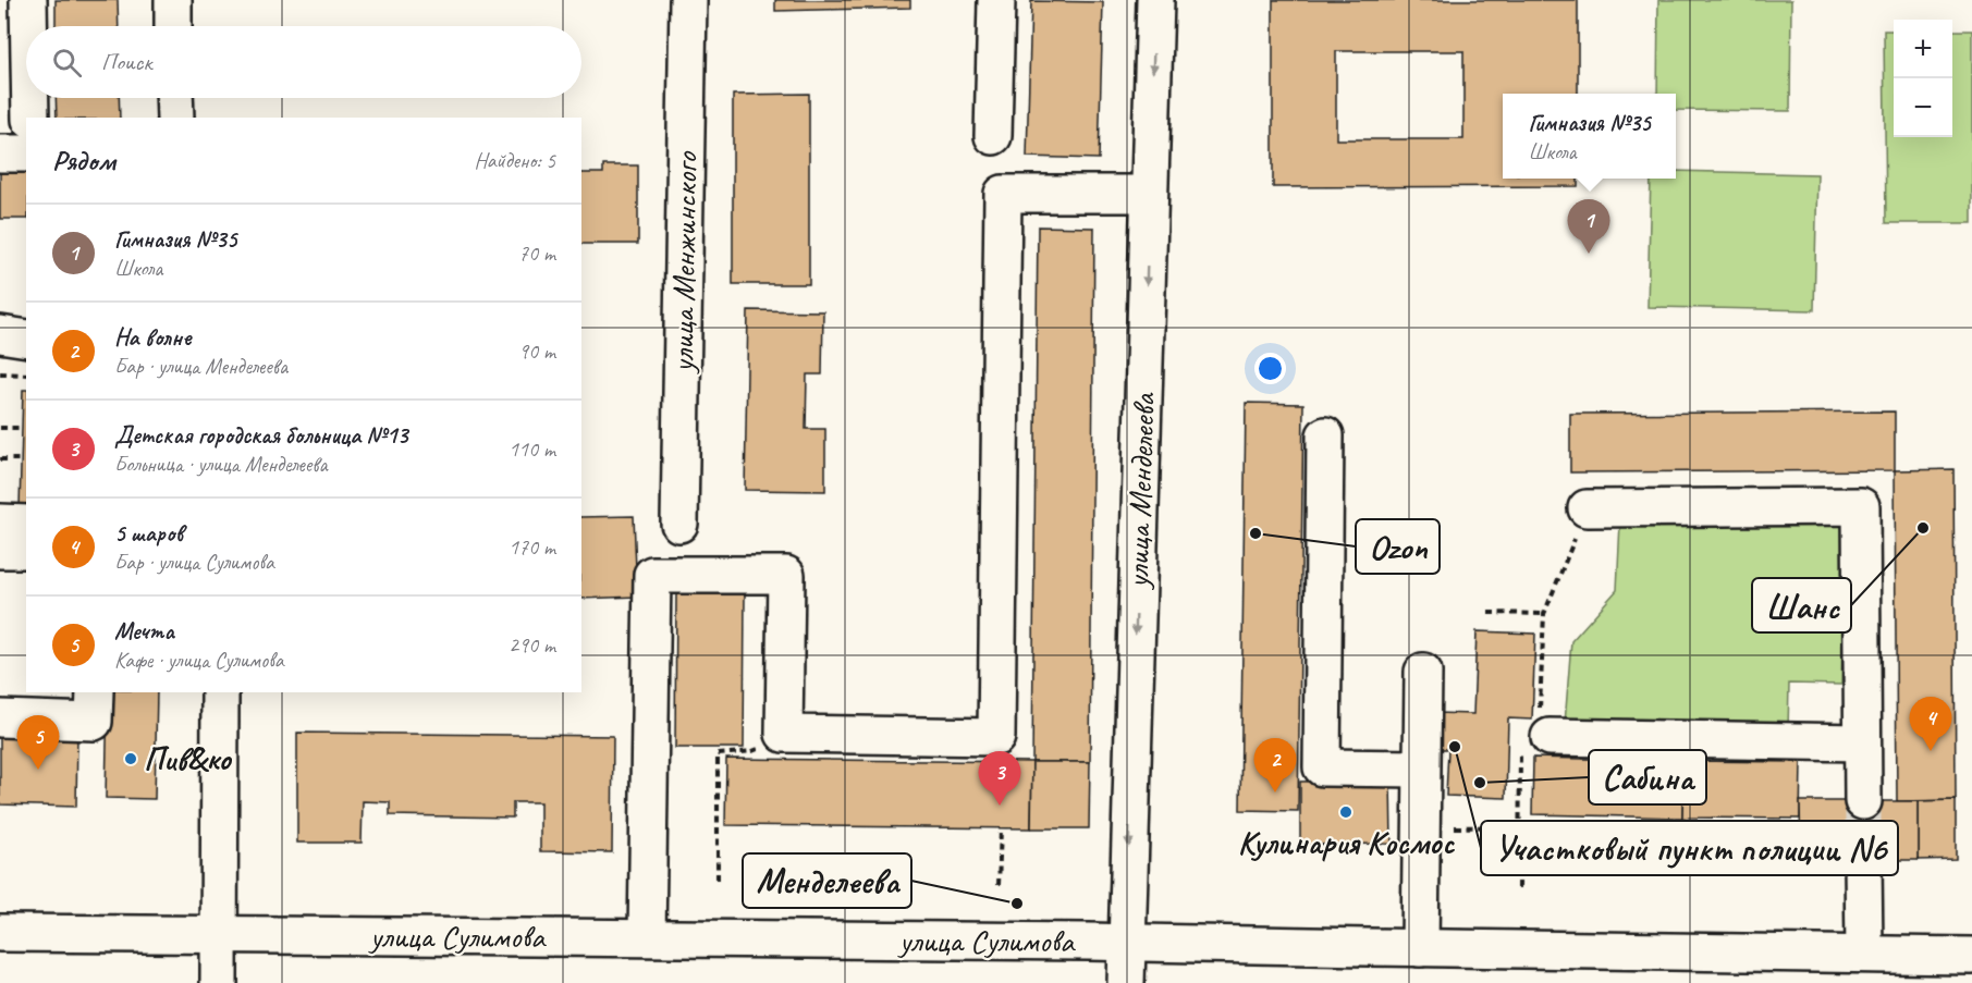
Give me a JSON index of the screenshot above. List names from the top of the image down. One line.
{"streets":{"main road":["улица Менжинского","улица Менделеева","улица Сулимова"]},"crossings":[["улица Менделеева","улица Сулимова"]],"places":["Шанс","Ozon","Участковый пункт полиции N6","Пив&ко","Сабина","Кулинария Космос","Менделеева"],"page":{"map_buttons":["+","−"],"search":"Поиск","popup":["Гимназия №35","Школа"],"heading":["Рядом","Найдено: 5"],"pins":["1","4","5","2","3"],"list":[{"mark":"1","name":"Гимназия №35","note":"Школа","value":"70 m"},{"mark":"2","name":"На волне","note":"Бар · улица Менделеева","value":"90 m"},{"mark":"3","name":"Детская городская больница №13","note":"Больница · улица Менделеева","value":"110 m"},{"mark":"4","name":"5 шаров","note":"Бар · улица Сулимова","value":"170 m"},{"mark":"5","name":"Мечта","note":"Кафе · улица Сулимова","value":"290 m"}]}}
